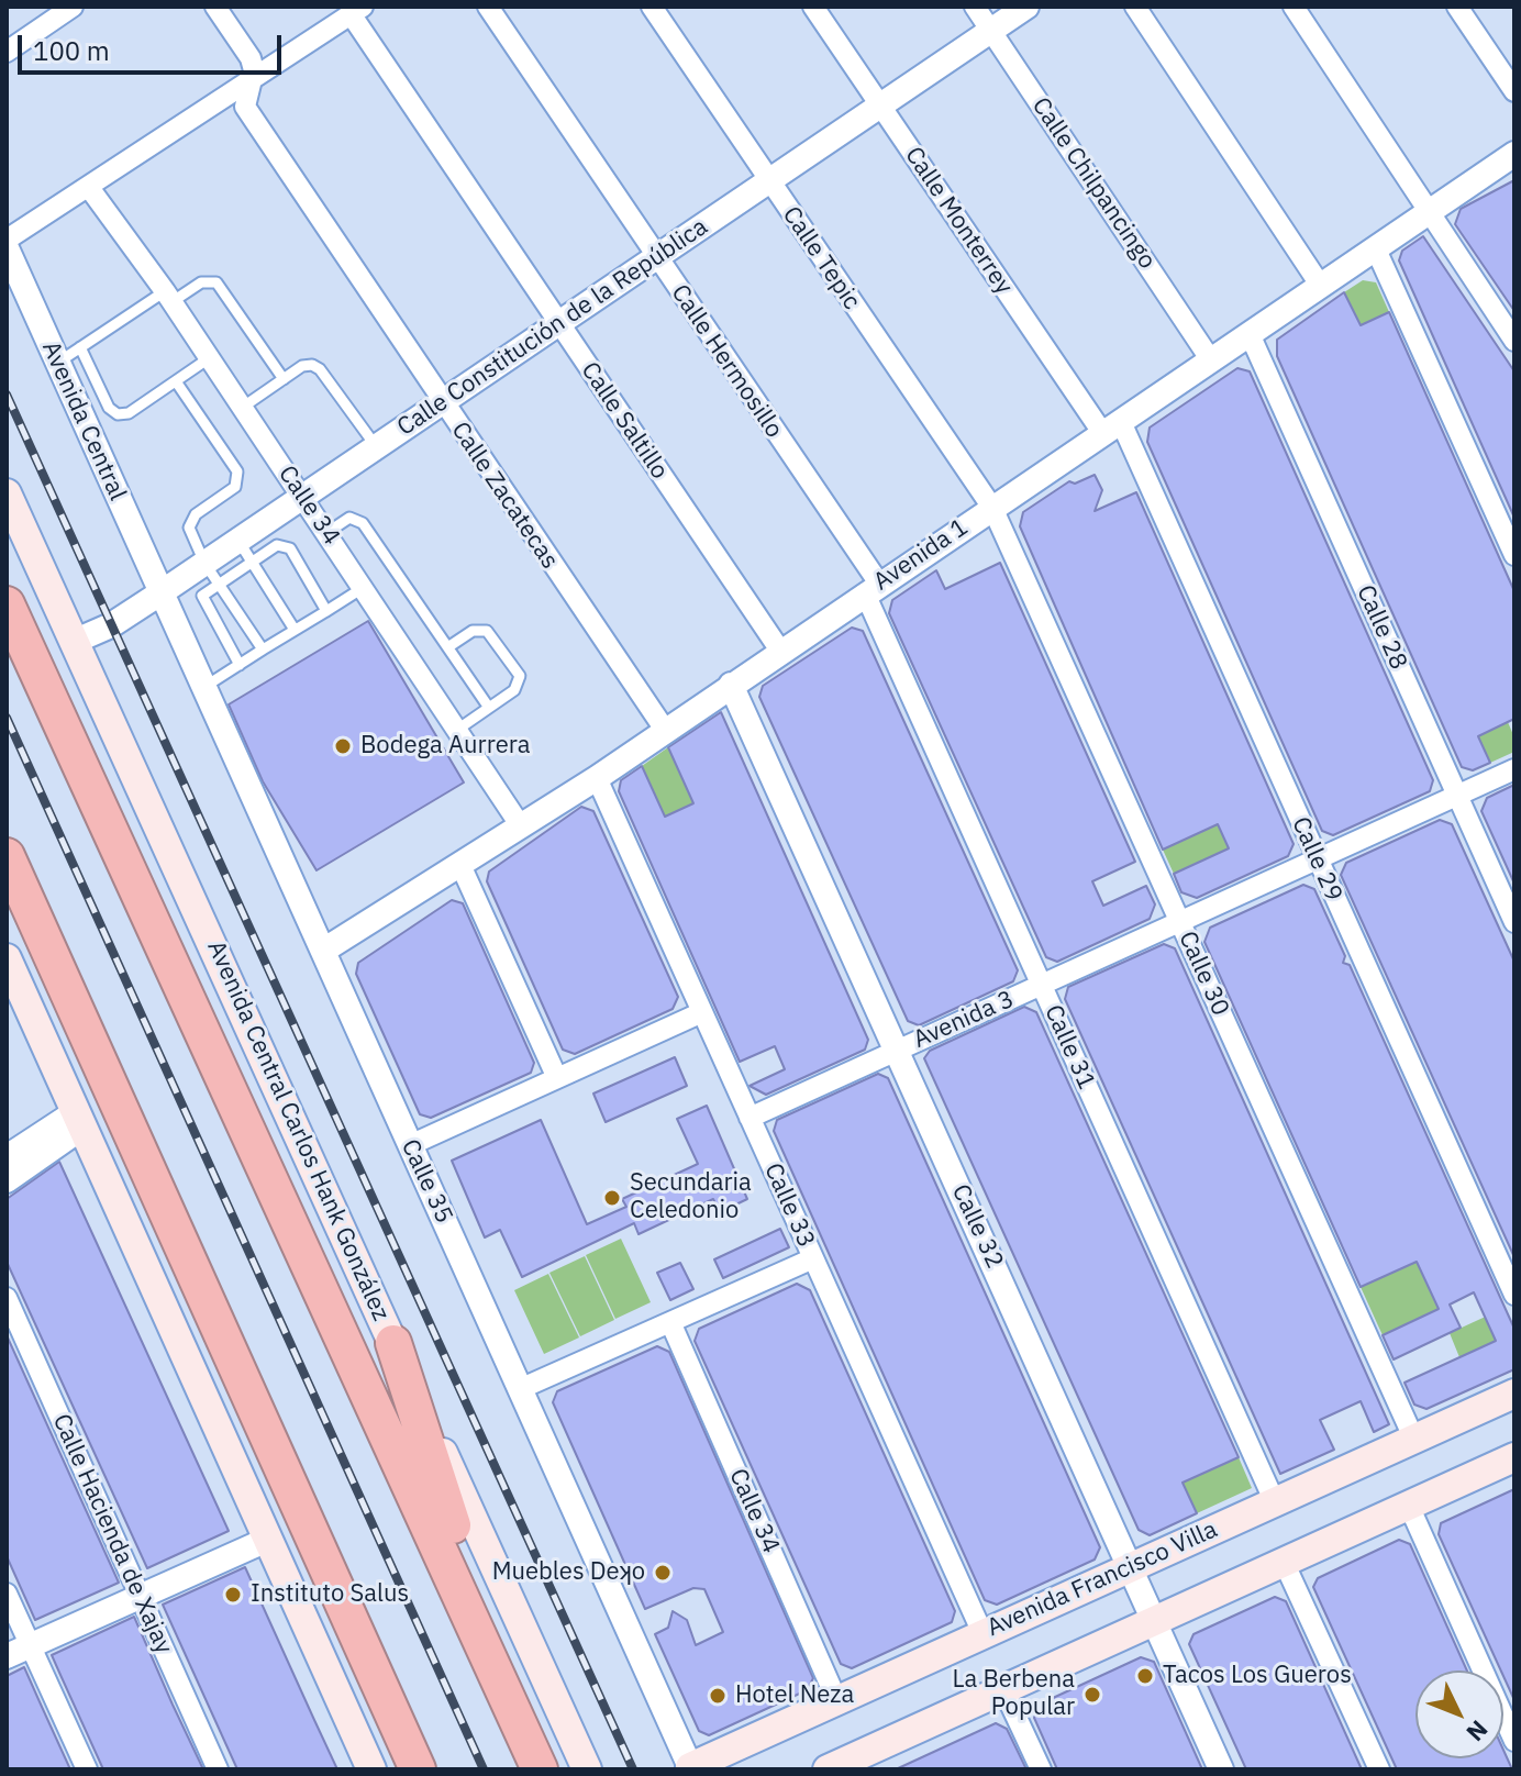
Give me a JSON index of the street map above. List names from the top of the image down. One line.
{"streets":{"highway":["Avenida Central Carlos Hank González"],"main road":["Avenida Francisco Villa"],"street":["Calle Chilpancingo","Calle Monterrey","Calle Tepic","Calle Constitución de la República","Calle Hermosillo","Avenida Central","Calle Saltillo","Calle Zacatecas","Calle 34","Avenida 1","Calle 28","Calle 29","Calle 30","Avenida 3","Calle 31","Calle 35","Calle 33","Calle 32","Calle Hacienda de Xajay"]},"crossings":[["Calle Chilpancingo","Calle Constitución de la República"],["Calle Chilpancingo","Avenida 1"],["Calle Monterrey","Calle Constitución de la República"],["Calle Monterrey","Avenida 1"],["Calle Monterrey","Calle 29"],["Calle Tepic","Calle Constitución de la República"],["Calle Tepic","Avenida 1"],["Calle Tepic","Calle 30"],["Calle Constitución de la República","Calle Hermosillo"],["Calle Constitución de la República","Avenida Central"],["Calle Constitución de la República","Calle Saltillo"],["Calle Constitución de la República","Calle Zacatecas"],["Calle Constitución de la República","Calle 34"],["Calle Constitución de la República","Avenida Central Carlos Hank González"],["Calle Constitución de la República","Calle 35"],["Calle Hermosillo","Avenida 1"],["Calle Hermosillo","Calle 31"],["Avenida Central","Calle 35"],["Calle Saltillo","Avenida 1"],["Calle Zacatecas","Avenida 1"],["Calle 34","Avenida 1"],["Calle 34","Avenida Francisco Villa"],["Avenida 1","Calle 28"],["Avenida 1","Calle 29"],["Avenida 1","Calle 30"],["Avenida 1","Calle 31"],["Avenida 1","Calle 35"],["Avenida 1","Calle 33"],["Avenida 1","Calle 32"],["Calle 28","Avenida 3"],["Calle 29","Avenida 3"],["Calle 30","Avenida 3"],["Calle 30","Avenida Francisco Villa"],["Avenida 3","Calle 31"],["Avenida 3","Calle 33"],["Avenida 3","Calle 32"],["Calle 31","Avenida Francisco Villa"],["Calle 35","Avenida Francisco Villa"],["Calle 33","Avenida Francisco Villa"],["Calle 32","Avenida Francisco Villa"]],"places":["Bodega Aurrera","Secundaria Celedonio","Muebles Deʞo","Instituto Salus","Tacos Los Gueros","La Berbena Popular","Hotel Neza"],"scale_bar":"100 m","north":"bottom right"}
